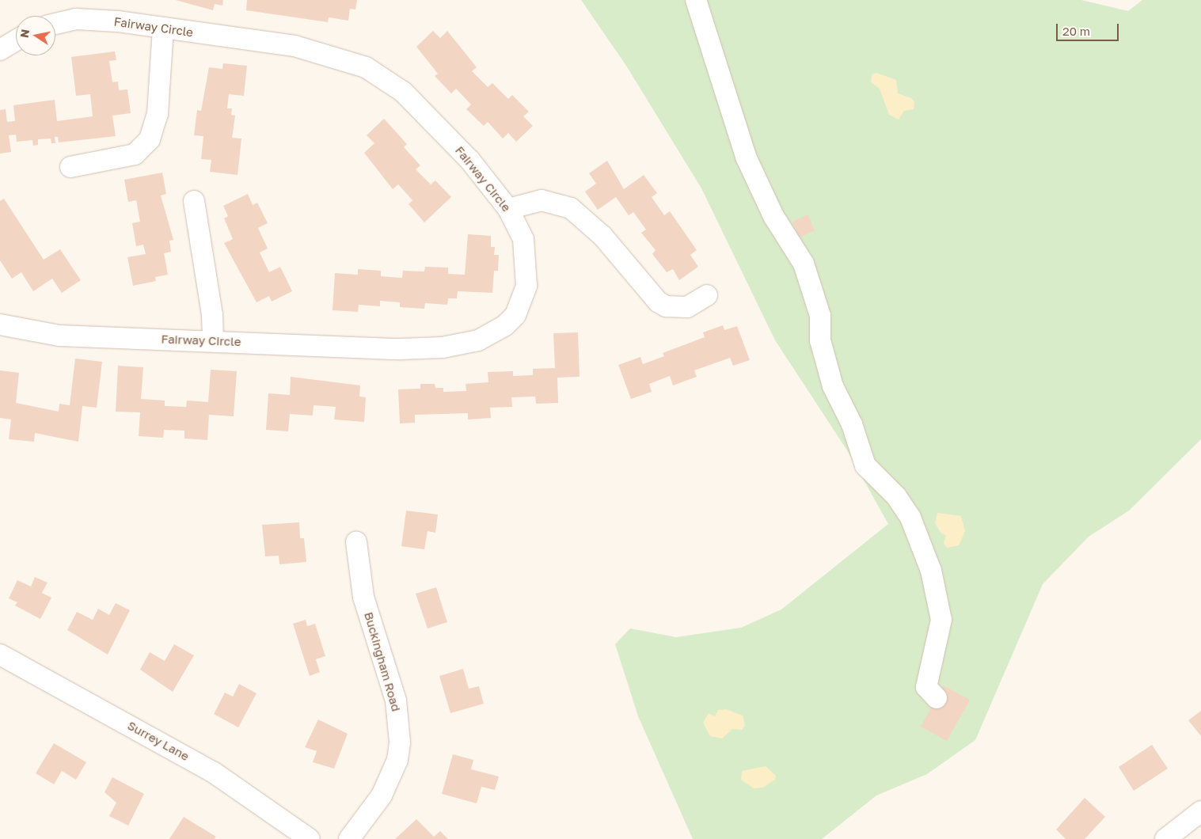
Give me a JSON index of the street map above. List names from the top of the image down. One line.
{"streets":{"street":["Fairway Circle","Buckingham Road","Surrey Lane"]},"scale_bar":"20 m","north":"left"}
